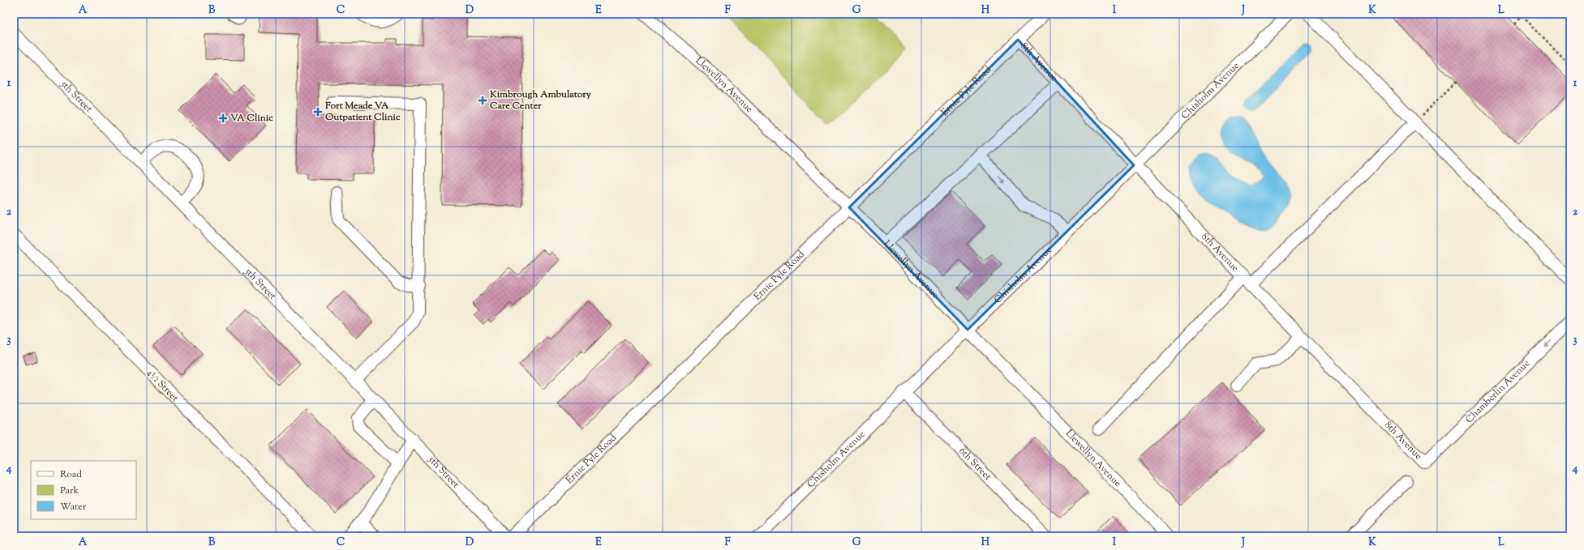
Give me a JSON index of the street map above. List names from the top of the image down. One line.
{"streets":{"street":["8th Avenue","Llewellyn Avenue","Chisholm Avenue","Ernie Pyle Road","5th Street","4½ Street","Chamberlin Avenue","6th Street"]},"crossings":[["8th Avenue","Chisholm Avenue"],["8th Avenue","Ernie Pyle Road"],["8th Avenue","Chamberlin Avenue"],["Llewellyn Avenue","Chisholm Avenue"],["Llewellyn Avenue","Ernie Pyle Road"],["Chisholm Avenue","6th Street"]],"one_way":["Chamberlin Avenue"],"places":{"health":["Kimbrough Ambulatory Care Center","Fort Meade VA Outpatient Clinic","VA Clinic"]},"legend":["Road","Park","Water"],"grid":{"columns":["A","B","C","D","E","F","G","H","I","J","K","L"],"rows":["1","2","3","4"]}}
